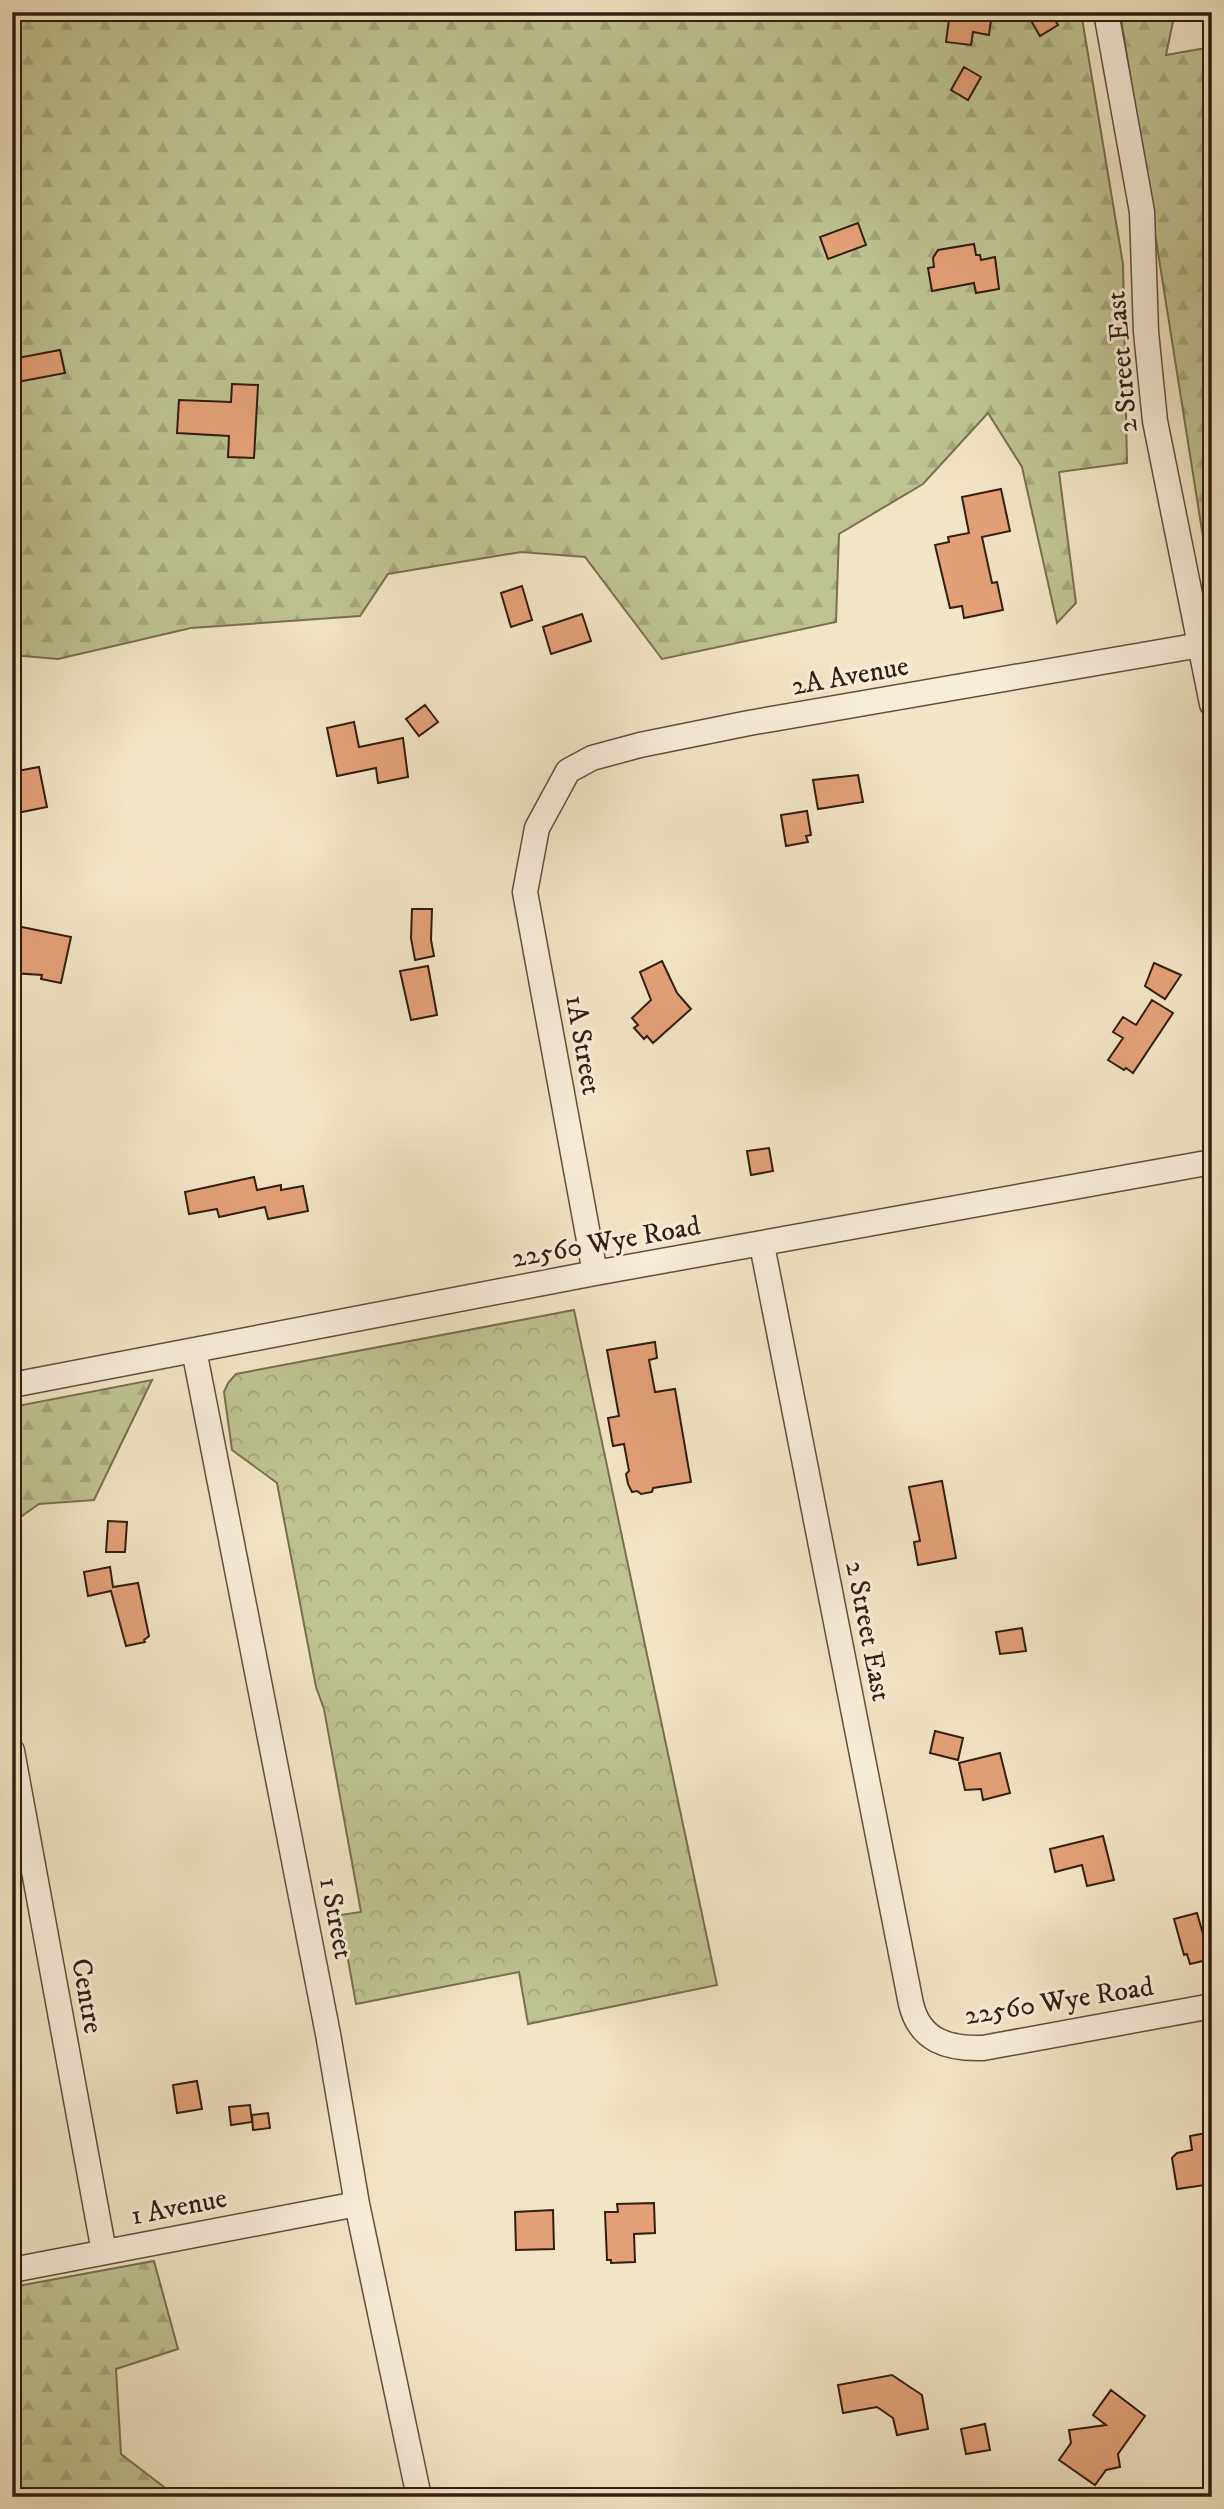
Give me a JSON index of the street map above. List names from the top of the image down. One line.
{"streets":{"street":["2 Street East","2A Avenue","1A Street","22560 Wye Road","1 Street","Centre","1 Avenue"]},"crossings":[["2 Street East","2A Avenue"],["2 Street East","22560 Wye Road"],["2A Avenue","1A Street"],["1A Street","22560 Wye Road"],["22560 Wye Road","1 Street"],["1 Street","1 Avenue"],["Centre","1 Avenue"]]}
